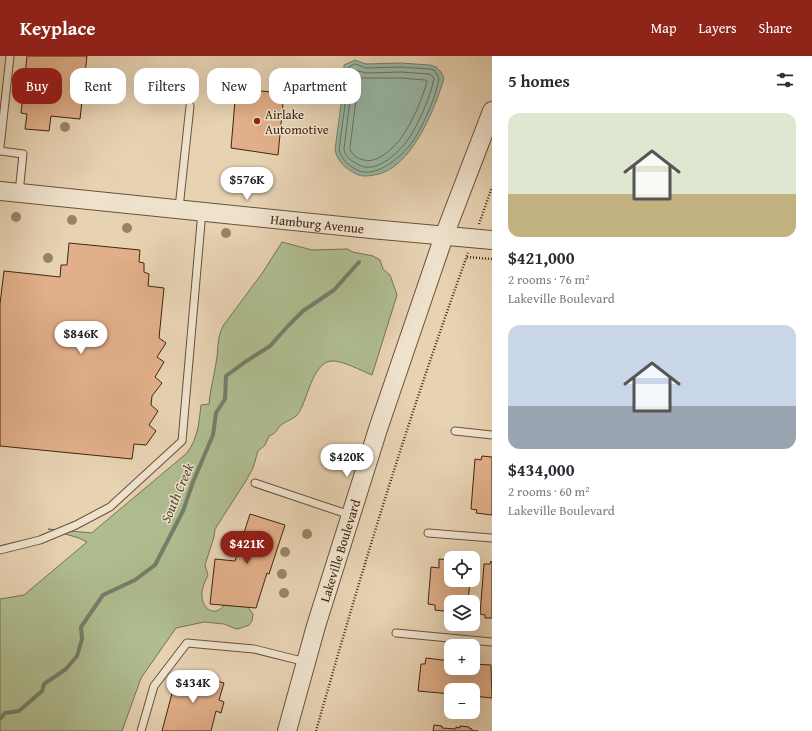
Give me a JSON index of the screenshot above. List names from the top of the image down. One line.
{"streets":{"street":["Hamburg Avenue","Lakeville Boulevard"]},"crossings":[["Hamburg Avenue","Lakeville Boulevard"]],"water":["South Creek"],"places":["Airlake Automotive"],"page":{"header":"Keyplace","nav":["Map","Layers","Share"],"heading":"5 homes","chip":["Buy","Rent","Filters","New","Apartment"],"list":[{"name":"$421,000","note":"2 rooms · 76 m² · Lakeville Boulevard"},{"name":"$434,000","note":"2 rooms · 60 m² · Lakeville Boulevard"}],"price":["$576K","$846K","$420K","$421K","$434K"],"map_buttons":["+","−"]}}
